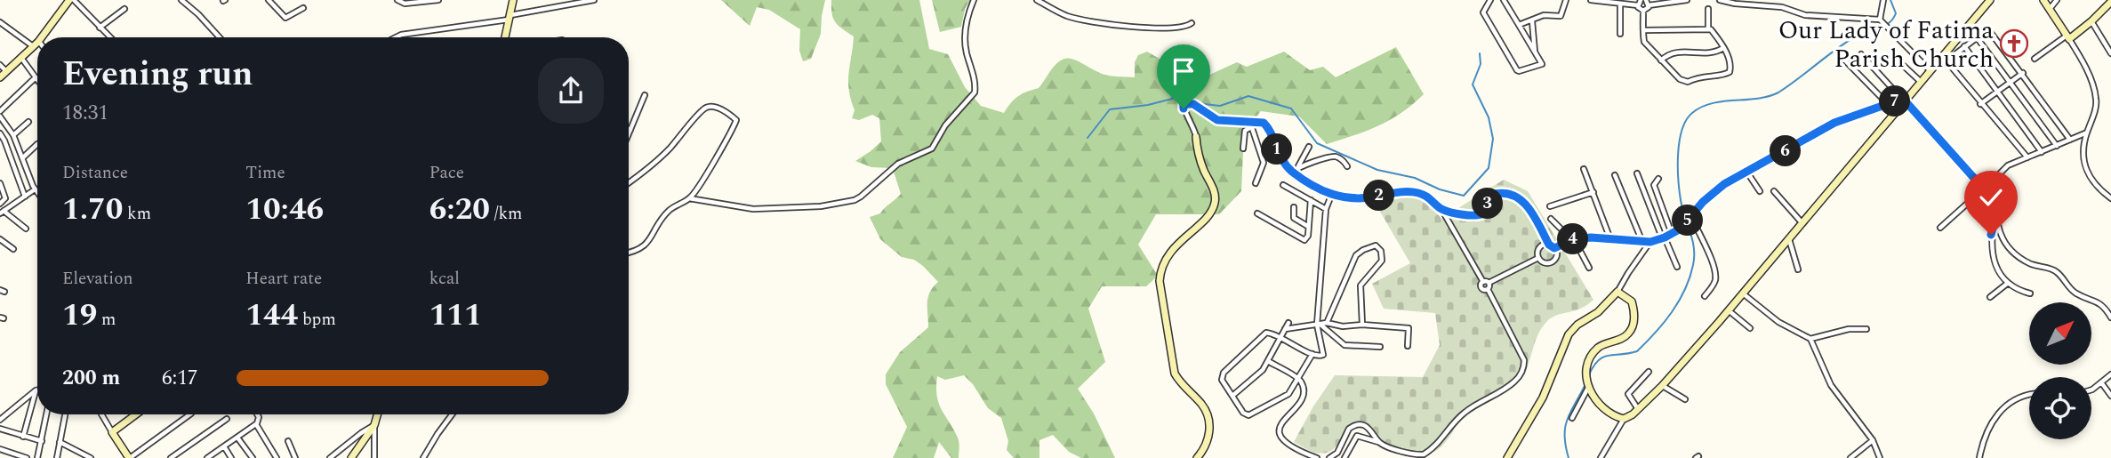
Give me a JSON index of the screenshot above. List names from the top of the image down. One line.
{"places":{"church":["Our Lady of Fatima Parish Church"]},"north":"top right","page":{"heading":["Evening run","18:31"],"pins":["7","1","6","2","3","5","4"],"stats":[["Distance","1.70 km"],["Time","10:46"],["Pace","6:20 /km"],["Elevation","19 m"],["Heart rate","144 bpm"],["kcal","111"]],"list":[{"name":"200 m","note":"6:17"}]}}
